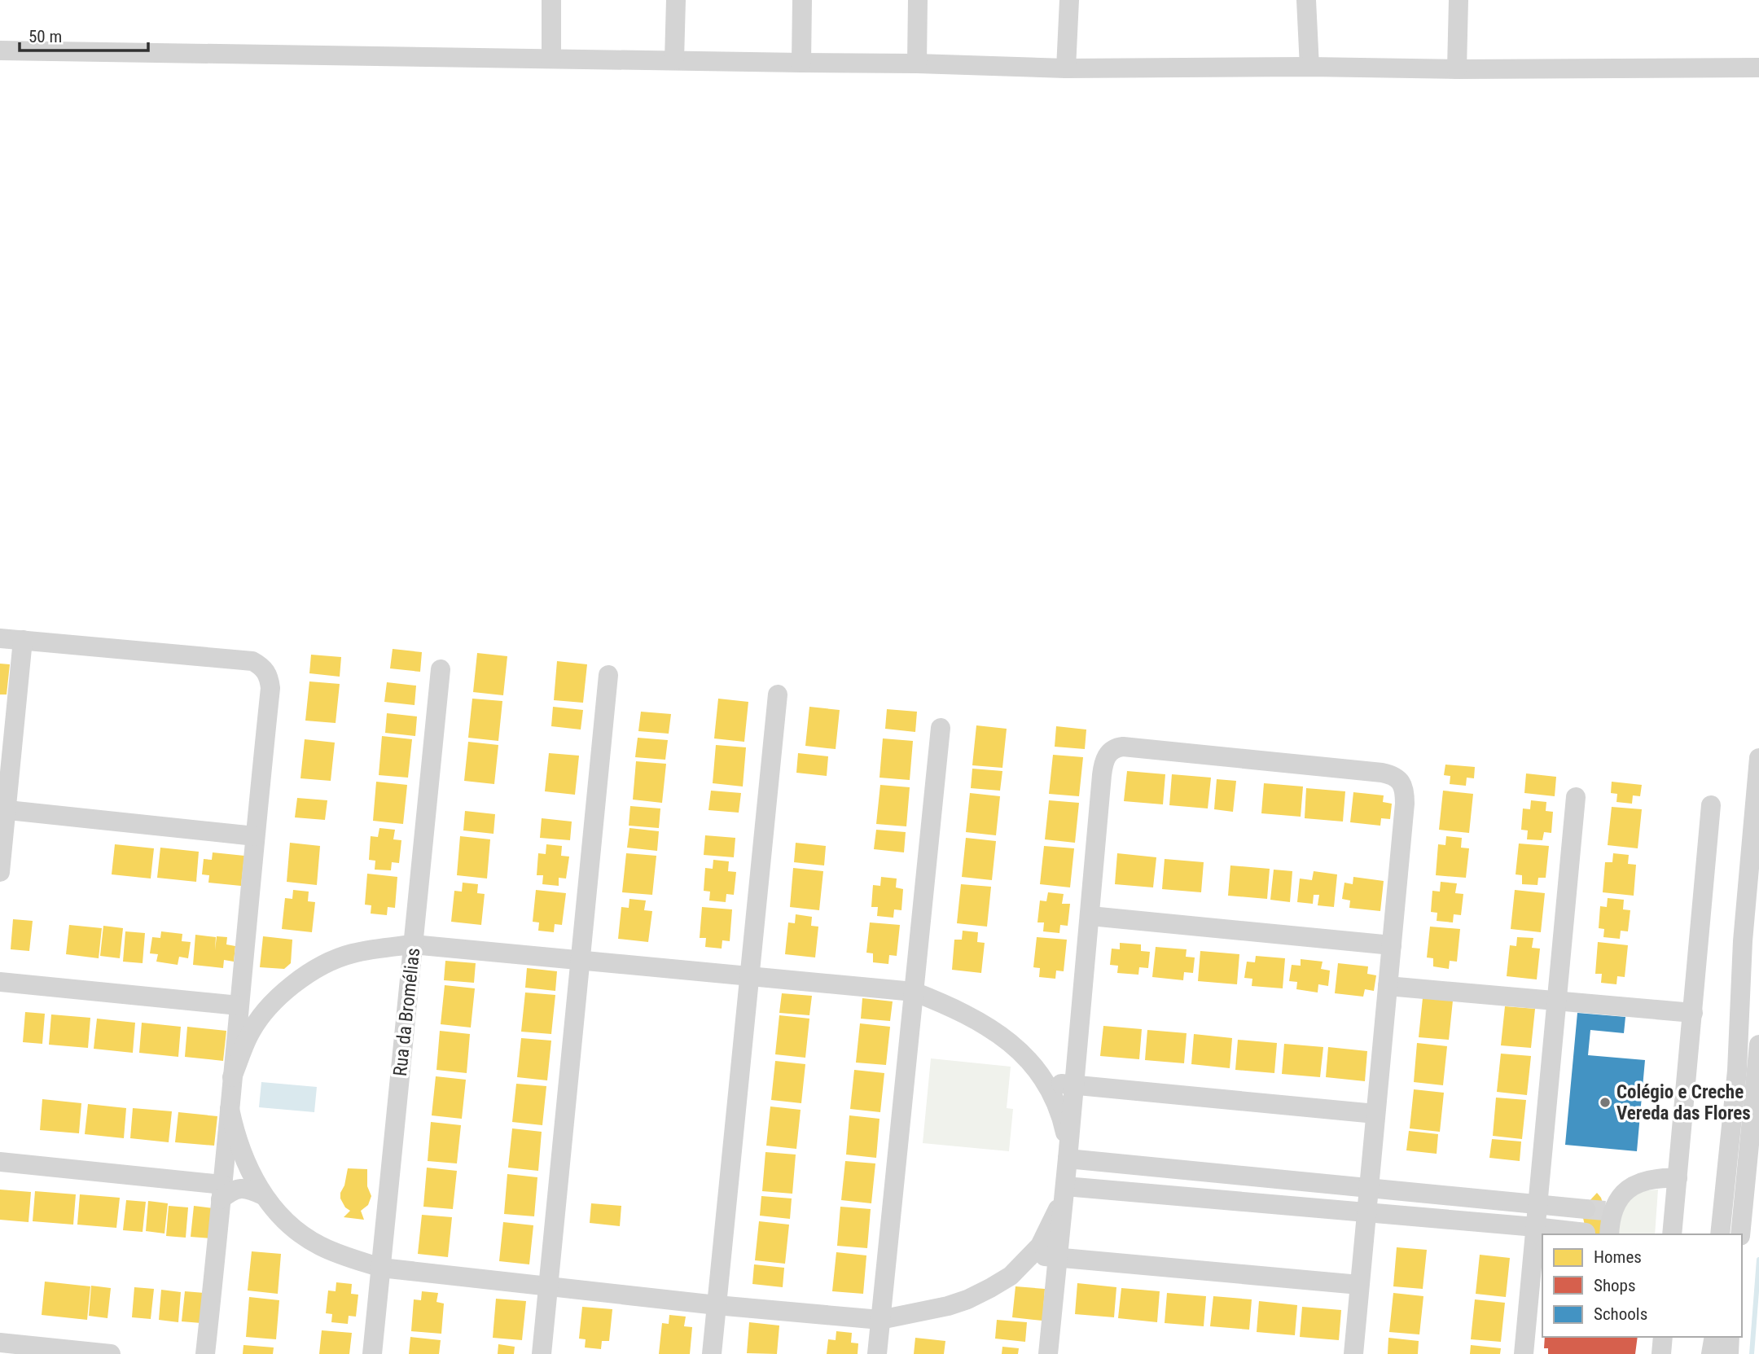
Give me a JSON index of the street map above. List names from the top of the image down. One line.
{"streets":{"street":["Rua da Bromélias"]},"places":["Colégio e Creche Vereda das Flores"],"legend":["Homes","Shops","Schools"],"scale_bar":"50 m"}
